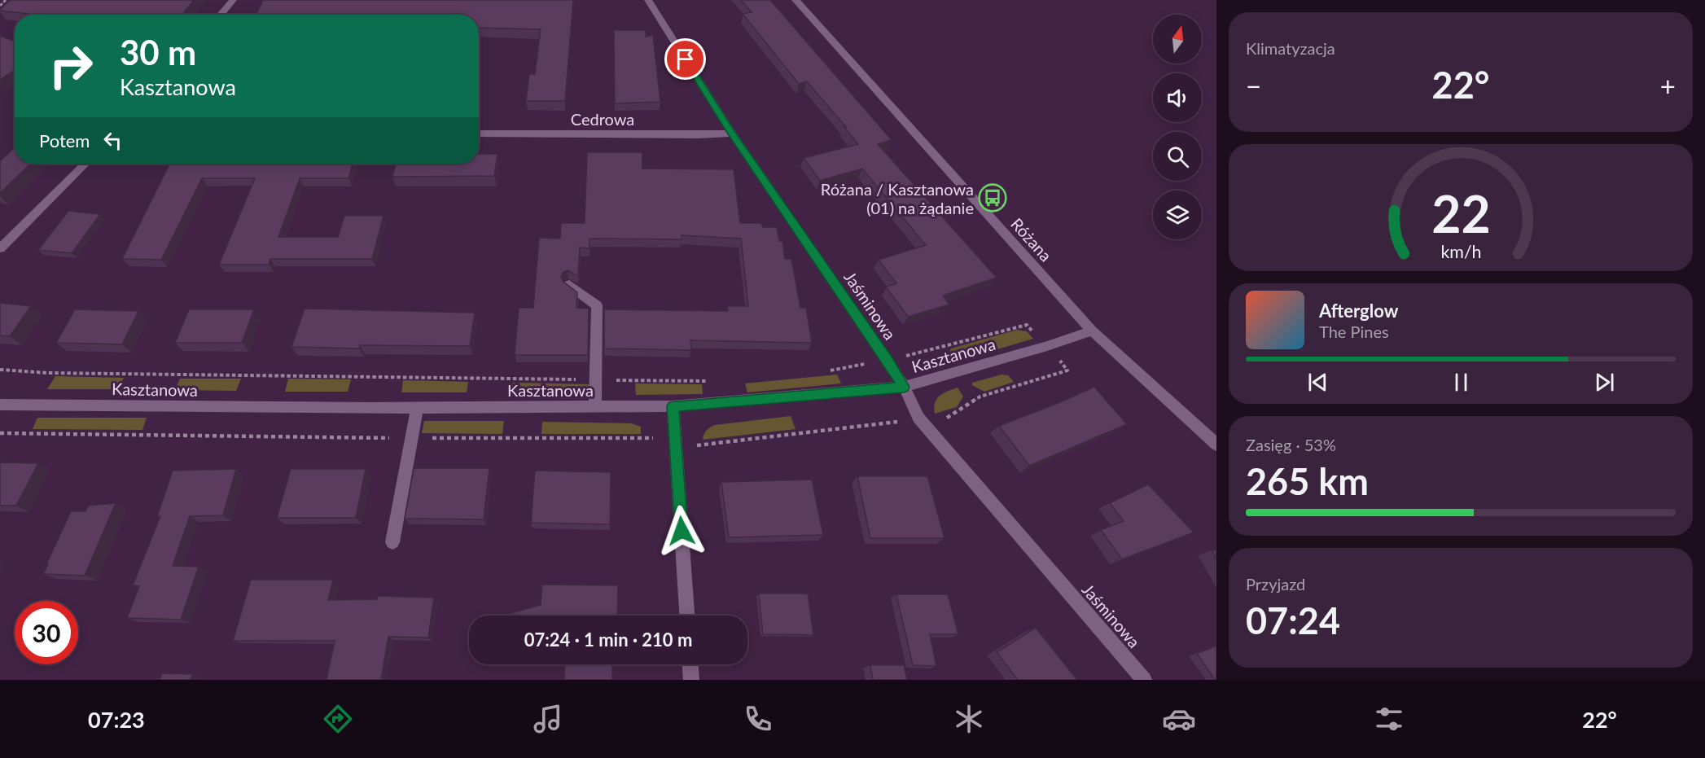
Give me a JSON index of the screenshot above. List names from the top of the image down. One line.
{"streets":{"street":["Cedrowa","Różana","Jaśminowa","Kasztanowa"]},"crossings":[["Cedrowa","Jaśminowa"],["Różana","Kasztanowa"],["Jaśminowa","Kasztanowa"]],"places":{"bus stop":["Różana / Kasztanowa (01) na żądanie"]},"north":"top","page":{"tile":["Klimatyzacja",["Zasięg · 53%","265 km"],["Przyjazd","07:24"]],"turn":["30 m","Kasztanowa"],"heat":["−","22°","+"],"then":"Potem","song":["Afterglow","The Pines"],"limit":"30","trip":"07:24 · 1 min · 210 m","tabs":["07:23","22°"],"gauge":["22","km/h"]}}
